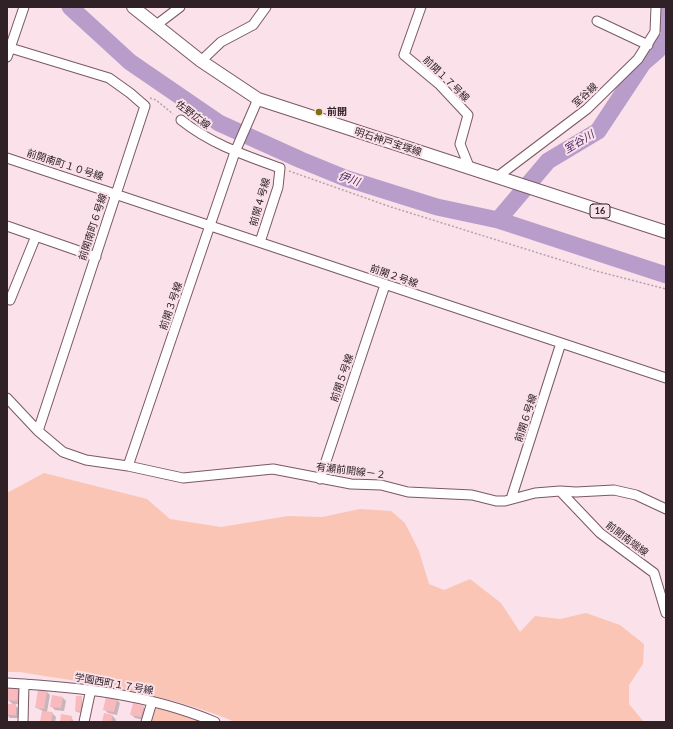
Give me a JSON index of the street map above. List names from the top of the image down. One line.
{"streets":{"main road":["明石神戸宝塚線","16"],"street":["前開１７号線","室谷線","佐野広線","前開南町１０号線","前開４号線","前開南町６号線","前開２号線","前開３号線","前開５号線","前開６号線","有瀬前開線－２","前開南端線","学園西町１７号線"]},"crossings":[["前開１７号線","明石神戸宝塚線"],["室谷線","明石神戸宝塚線"],["佐野広線","前開４号線"],["佐野広線","前開３号線"],["前開南町１０号線","前開南町６号線"],["前開南町１０号線","前開２号線"],["前開４号線","前開２号線"],["前開４号線","前開３号線"],["前開南町６号線","前開２号線"],["前開南町６号線","有瀬前開線－２"],["前開２号線","前開３号線"],["前開２号線","前開５号線"],["前開２号線","前開６号線"],["前開３号線","有瀬前開線－２"],["前開５号線","有瀬前開線－２"],["前開６号線","有瀬前開線－２"],["有瀬前開線－２","前開南端線"]],"water":["室谷川","伊川"],"places":["前開"]}
